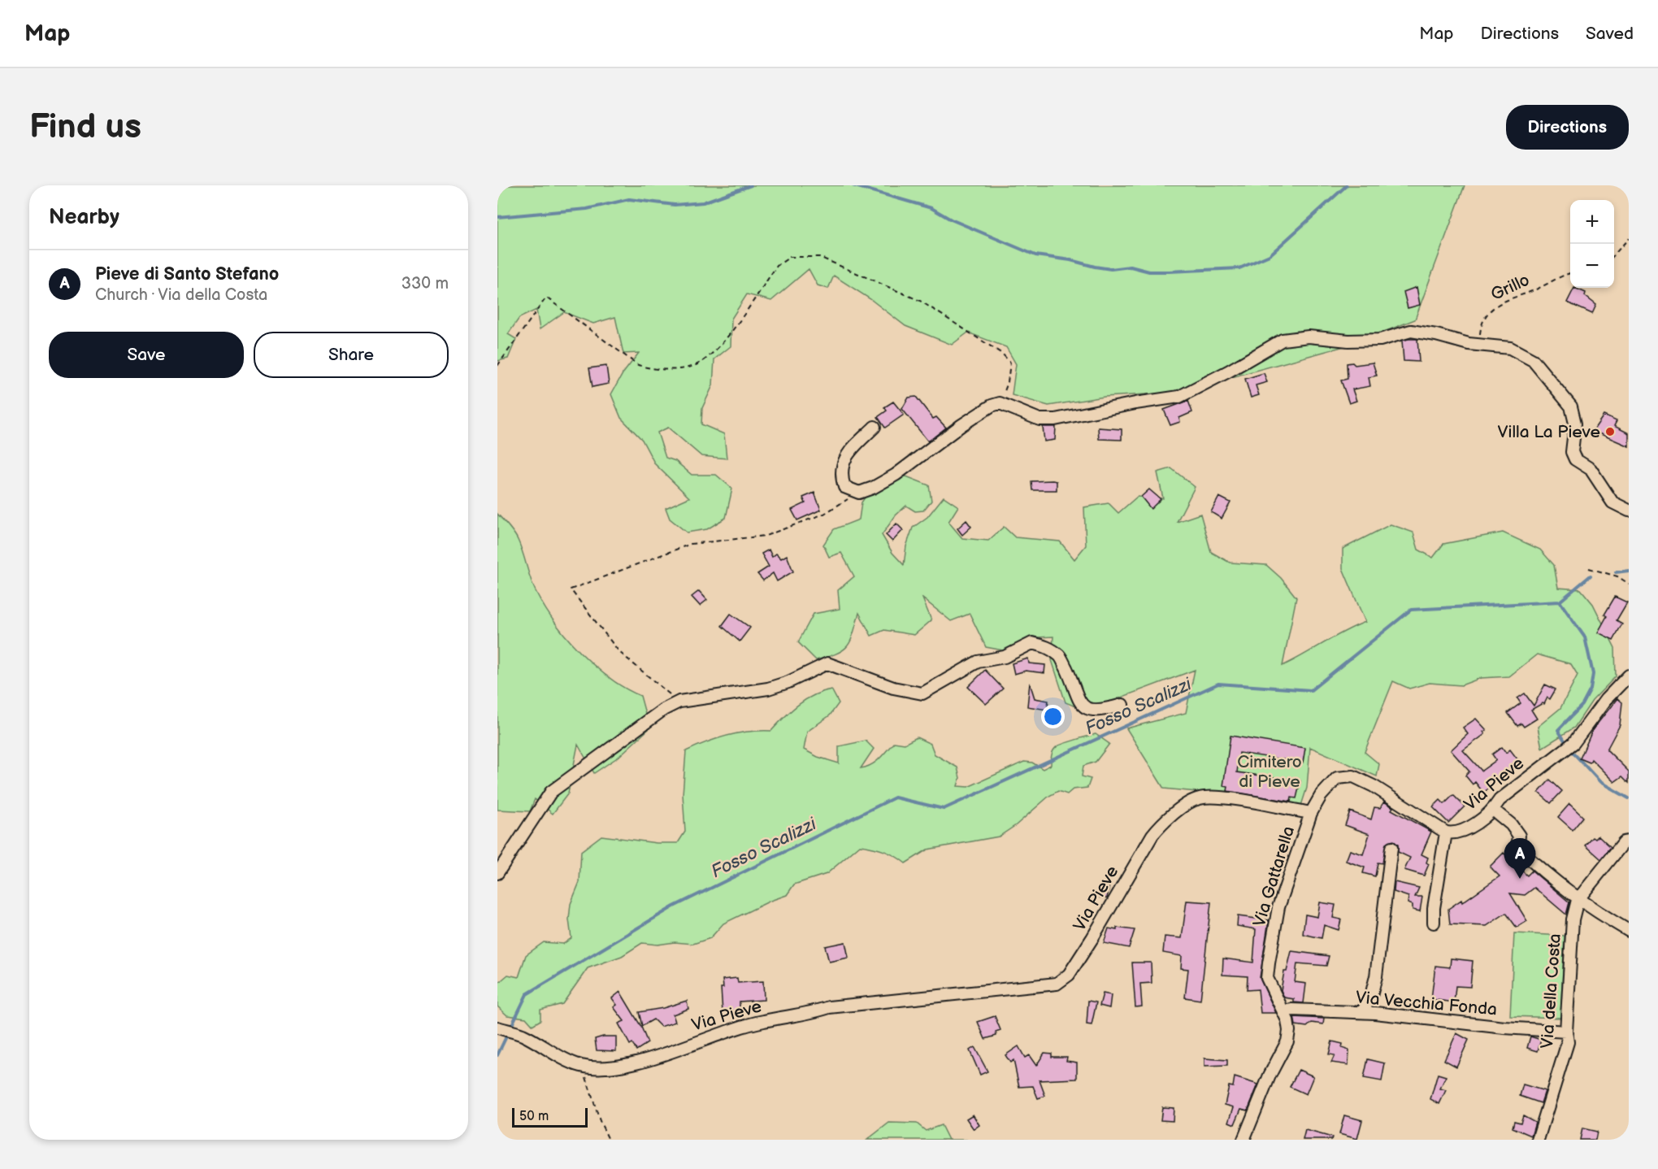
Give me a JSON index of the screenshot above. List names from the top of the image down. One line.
{"streets":{"street":["Via Pieve","Via Gattarella","Via della Costa","Via Vecchia Fonda"],"path":["Grillo"]},"crossings":[["Via Pieve","Via Gattarella"],["Via Gattarella","Via Vecchia Fonda"],["Via della Costa","Via Vecchia Fonda"]],"water":["Fosso Scalizzi"],"parks":["Cimitero di Pieve"],"places":["Villa La Pieve"],"scale_bar":"50 m","page":{"header":"Map","nav":["Map","Directions","Saved"],"buttons":["Directions",["Save","Share"]],"title":"Find us","heading":"Nearby","map_buttons":["+","−"],"list":[{"mark":"A","name":"Pieve di Santo Stefano","note":"Church · Via della Costa","value":"330 m"}],"pins":"A","scale":"50 m"}}
